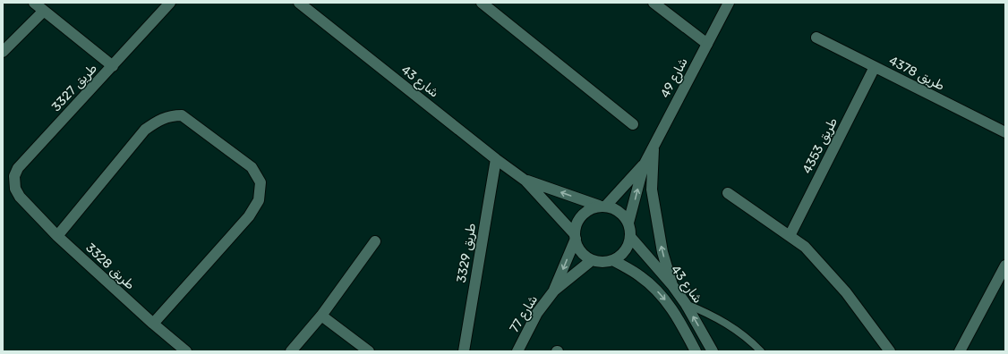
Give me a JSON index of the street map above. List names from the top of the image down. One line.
{"streets":{"street":["طريق 4378","شارع 49","شارع 43","طريق 3327","طريق 4353","طريق 3329","طريق 3328","شارع 77"]},"crossings":[["طريق 4378","طريق 4353"],["شارع 49","شارع 43"],["شارع 49","شارع 77"],["شارع 43","طريق 3329"],["شارع 43","شارع 77"],["طريق 3327","طريق 3328"]]}
